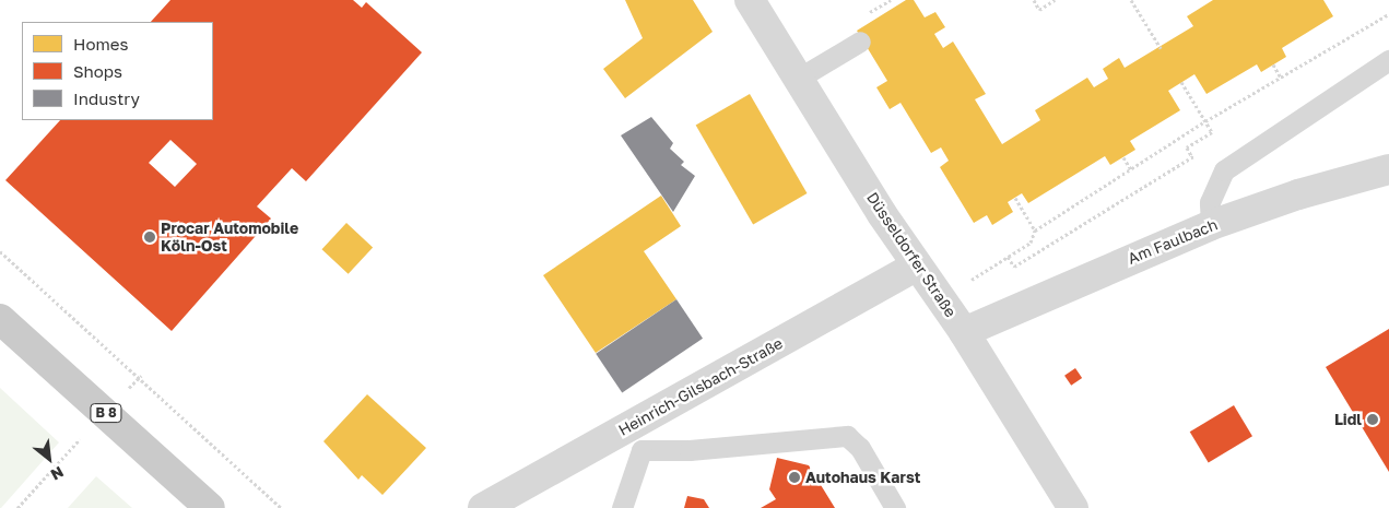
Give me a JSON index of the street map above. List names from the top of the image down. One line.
{"streets":{"main road":["B 8"],"street":["Am Faulbach","Düsseldorfer Straße","Heinrich-Gilsbach-Straße"]},"crossings":[["Am Faulbach","Düsseldorfer Straße"],["Düsseldorfer Straße","Heinrich-Gilsbach-Straße"]],"places":["Procar Automobile Köln-Ost","Lidl","Autohaus Karst"],"legend":["Homes","Shops","Industry"],"north":"bottom right"}
